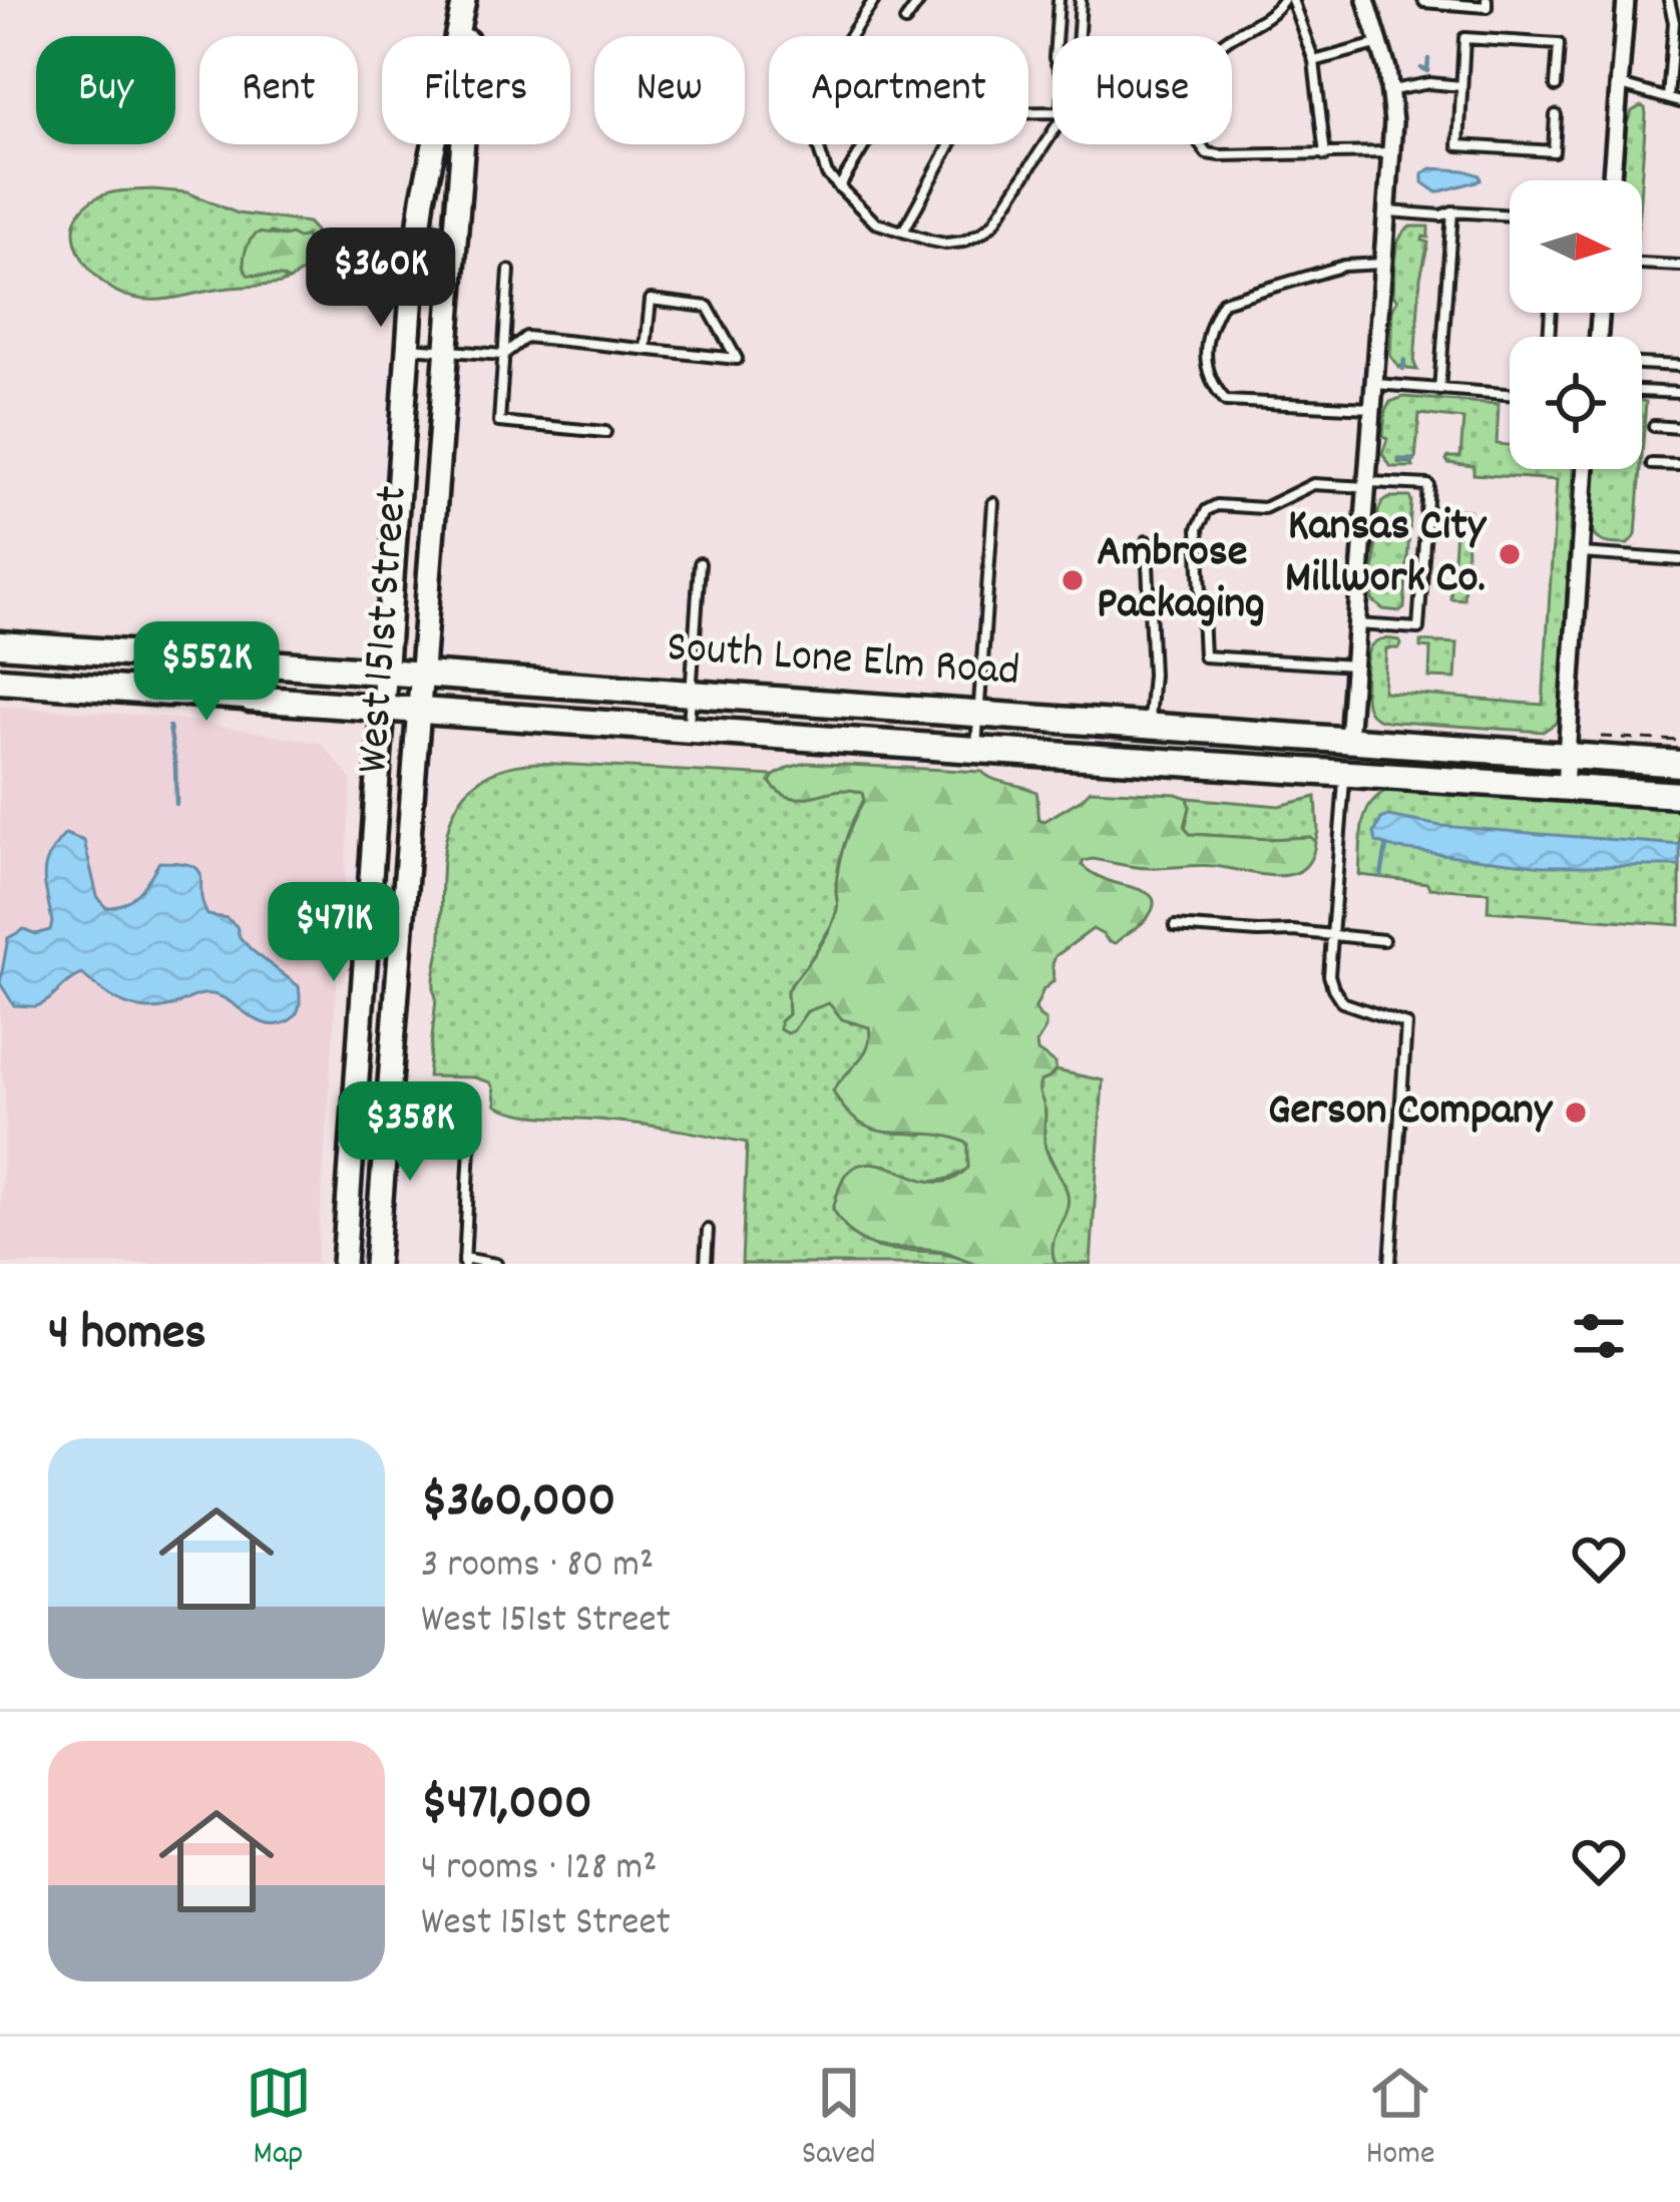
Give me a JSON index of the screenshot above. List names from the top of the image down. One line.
{"streets":{"main road":["South Lone Elm Road"],"street":["West 151st Street"]},"crossings":[["West 151st Street","South Lone Elm Road"]],"places":["Kansas City Millwork Co.","Ambrose Packaging","Gerson Company"],"north":"right","page":{"chip":["Buy","Rent","Filters","New","Apartment","House"],"price":["$360K","$552K","$471K","$358K"],"heading":"4 homes","list":[{"name":"$360,000","note":"3 rooms · 80 m² · West 151st Street"},{"name":"$471,000","note":"4 rooms · 128 m² · West 151st Street"}],"tabs":["Map","Saved","Home"]}}
